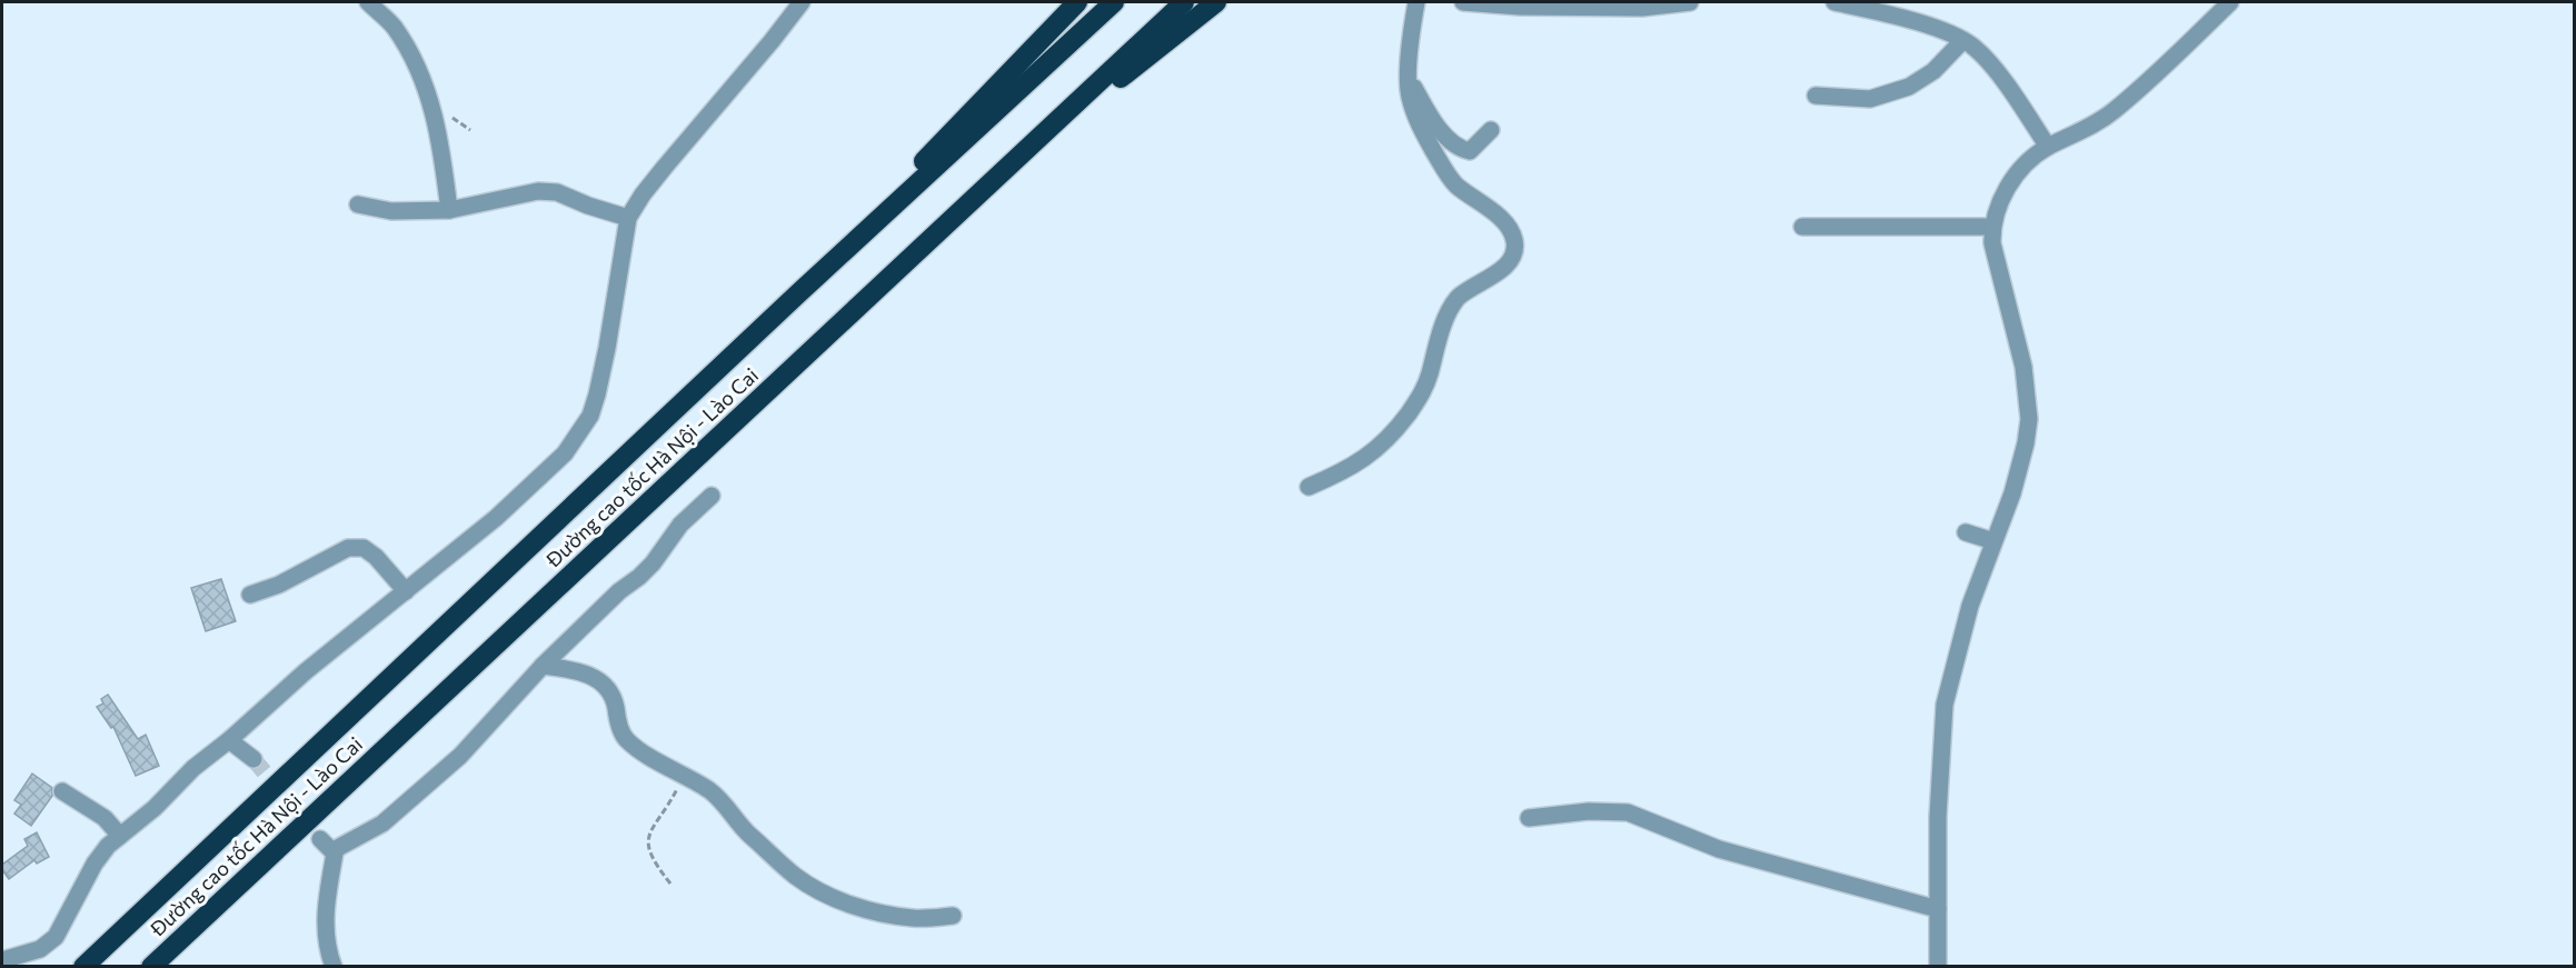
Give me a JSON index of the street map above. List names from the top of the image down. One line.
{"streets":{"highway":["Đường cao tốc Hà Nội - Lào Cai"]}}
